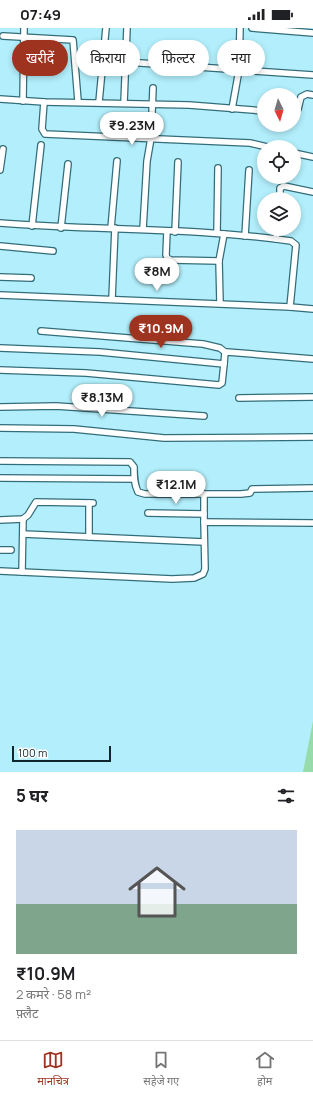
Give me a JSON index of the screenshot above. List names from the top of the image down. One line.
{"scale_bar":"100 m","north":"bottom","page":{"status":"07:49","chip":["खरीदें","किराया","फ़िल्टर","नया"],"price":["₹9.23M","₹8M","₹10.9M","₹8.13M","₹12.1M"],"scale":"100 m","heading":"5 घर","list":[{"name":"₹10.9M","note":"2 कमरे · 58 m² · फ़्लैट"}],"tabs":["मानचित्र","सहेजे गए","होम"]}}
